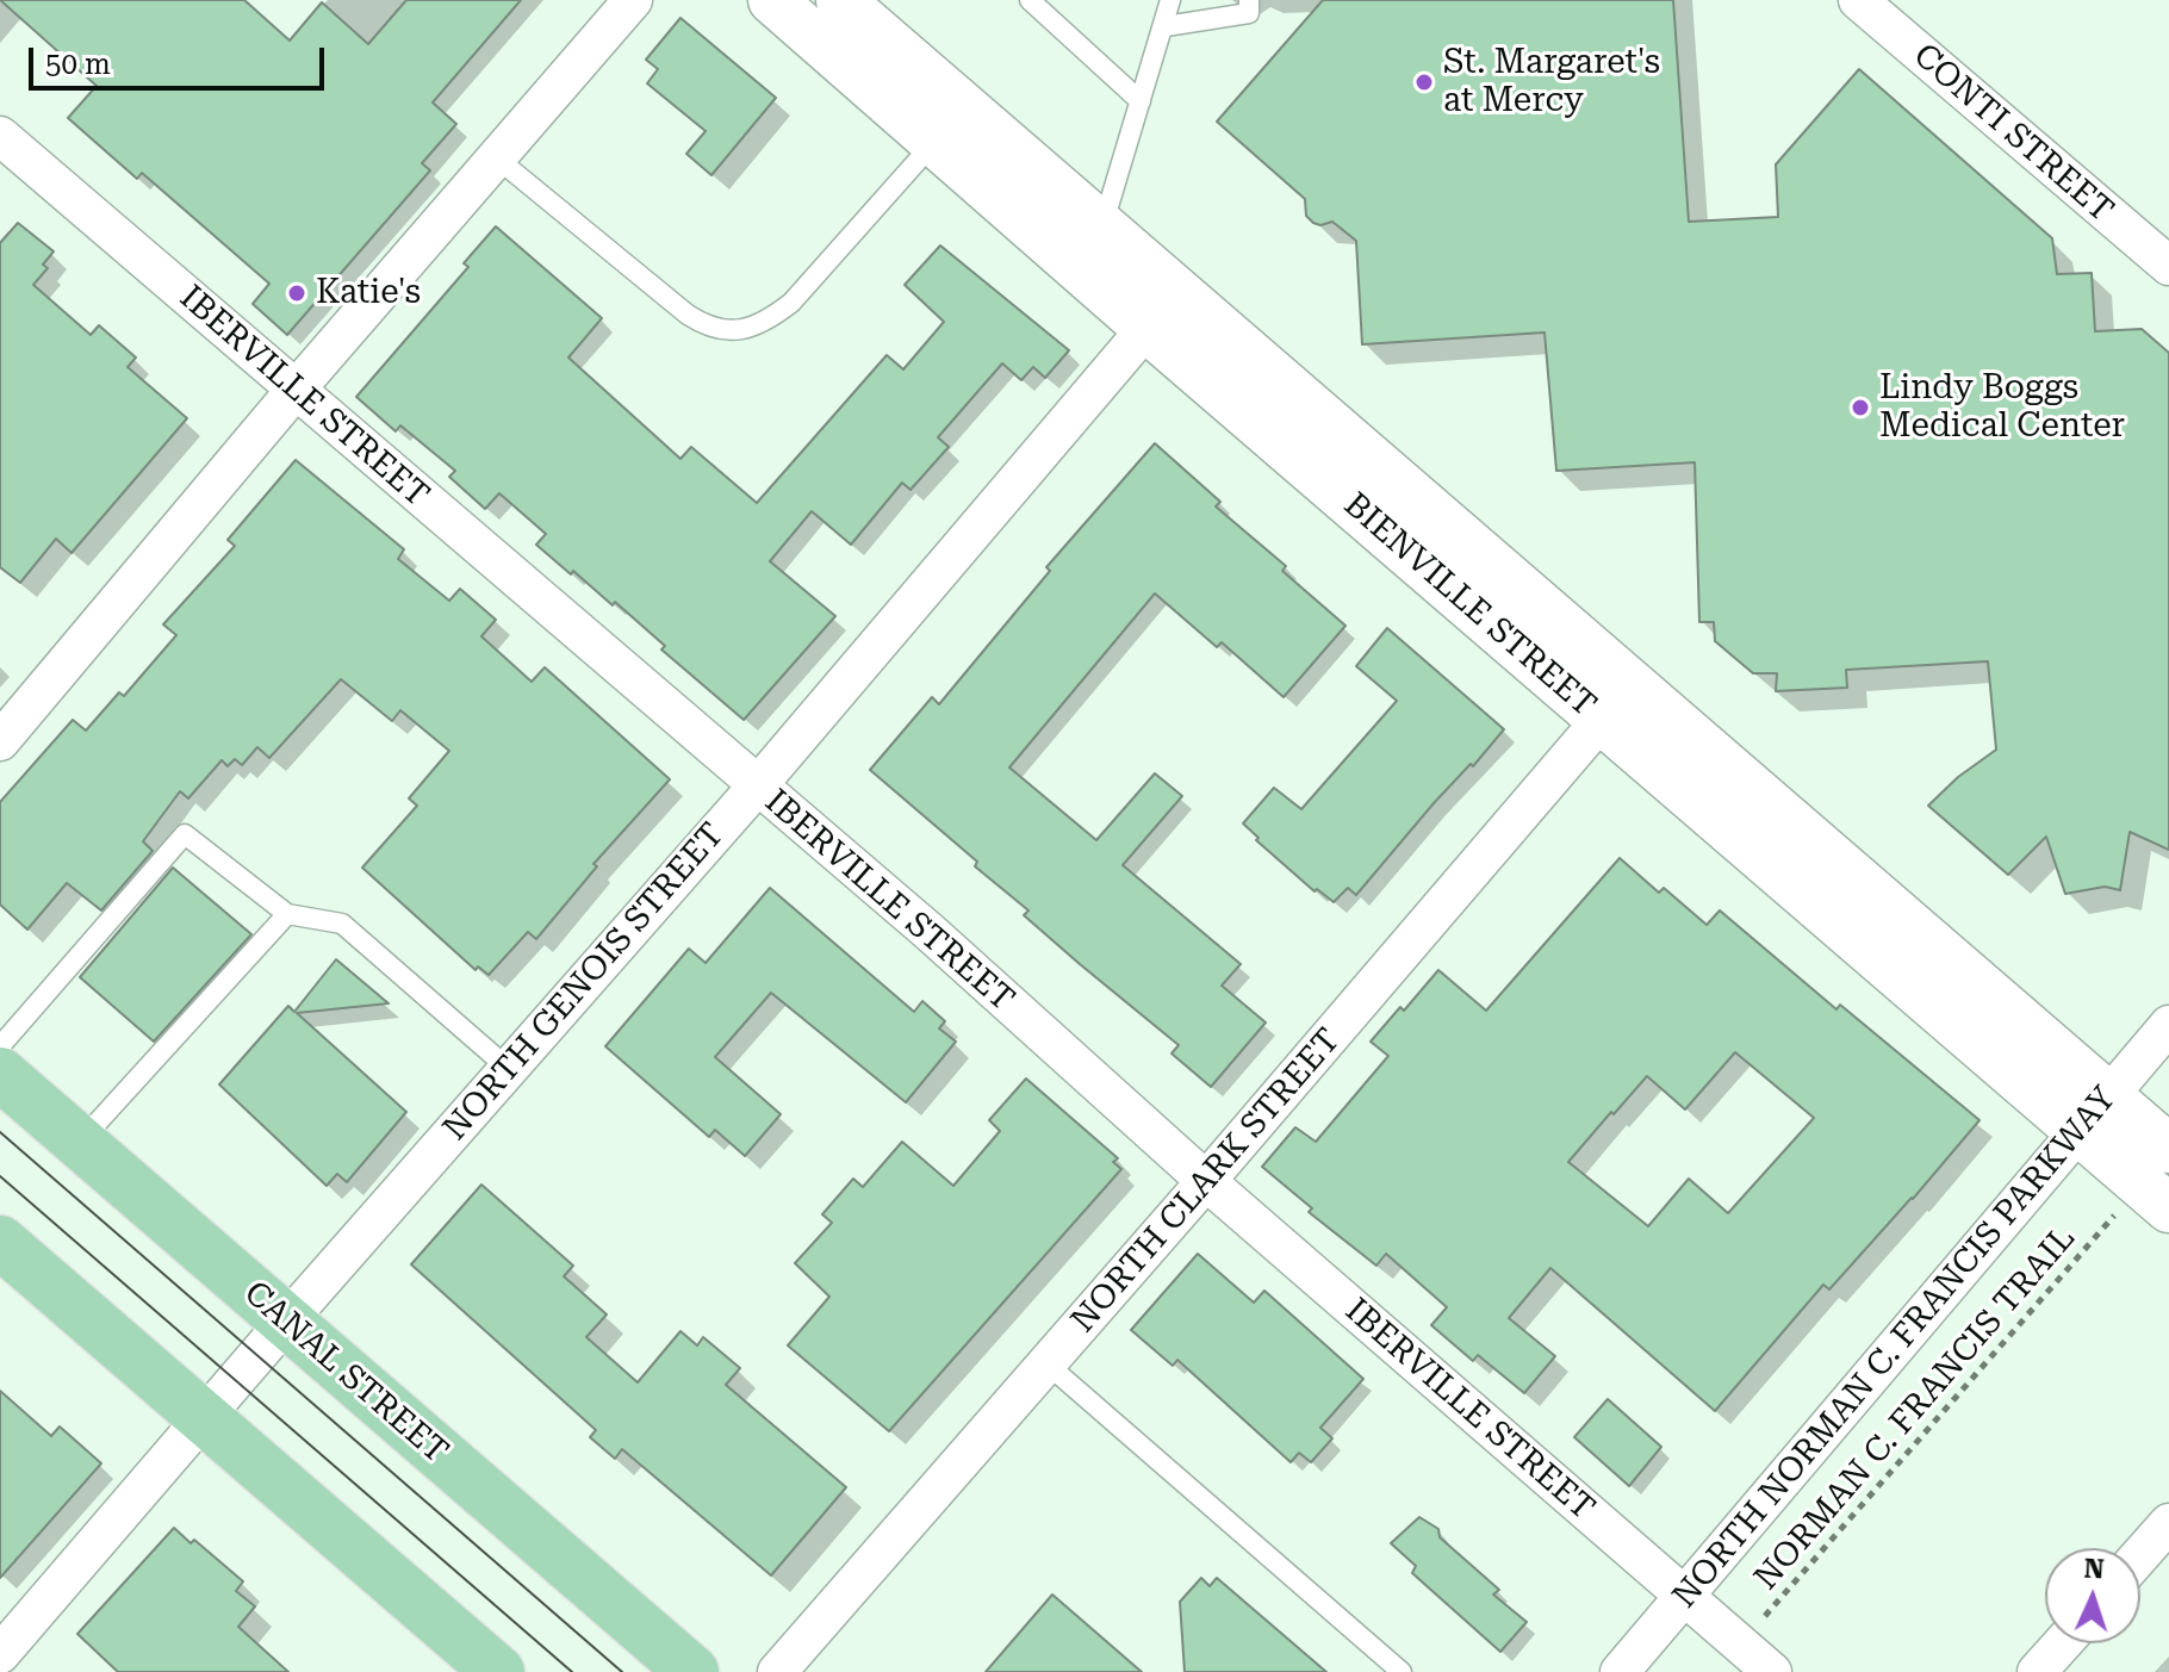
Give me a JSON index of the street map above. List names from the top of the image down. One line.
{"streets":{"main road":["CANAL STREET"],"street":["CONTI STREET","IBERVILLE STREET","BIENVILLE STREET","NORTH GENOIS STREET","NORTH CLARK STREET","NORTH NORMAN C. FRANCIS PARKWAY"],"path":["NORMAN C. FRANCIS TRAIL"]},"crossings":[["IBERVILLE STREET","NORTH GENOIS STREET"],["IBERVILLE STREET","NORTH CLARK STREET"],["IBERVILLE STREET","NORTH NORMAN C. FRANCIS PARKWAY"],["BIENVILLE STREET","NORTH GENOIS STREET"],["BIENVILLE STREET","NORTH CLARK STREET"],["BIENVILLE STREET","NORTH NORMAN C. FRANCIS PARKWAY"],["NORTH GENOIS STREET","CANAL STREET"]],"places":["St. Margaret's at Mercy","Katie's","Lindy Boggs Medical Center"],"scale_bar":"50 m","north":"top"}
